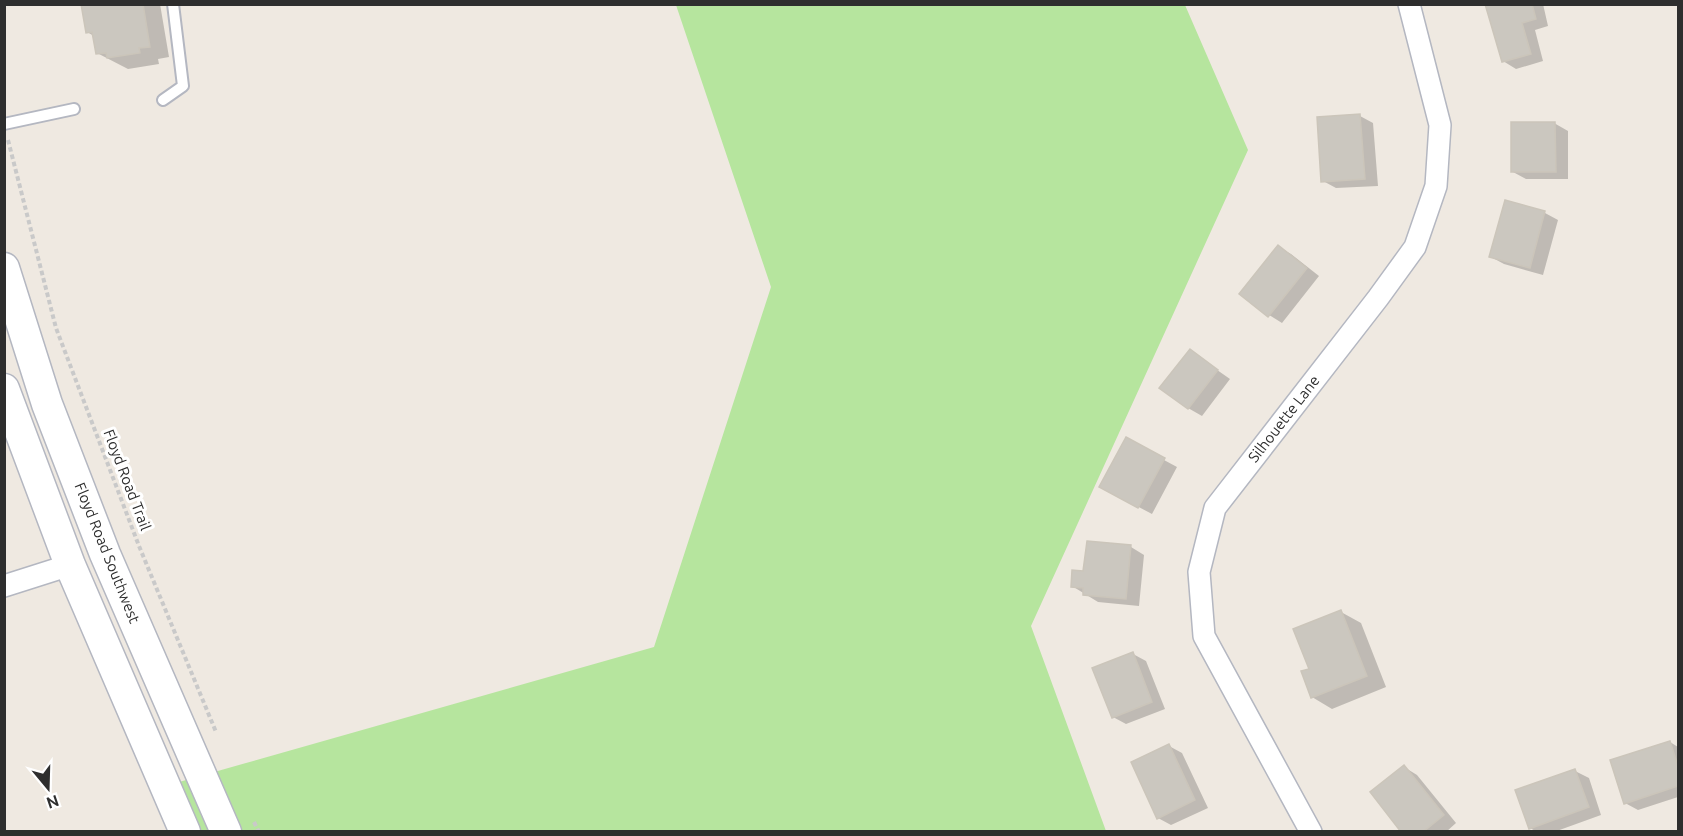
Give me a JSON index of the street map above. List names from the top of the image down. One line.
{"streets":{"main road":["Floyd Road Southwest"],"street":["Silhouette Lane"],"path":["Floyd Road Trail"]},"north":"bottom"}
